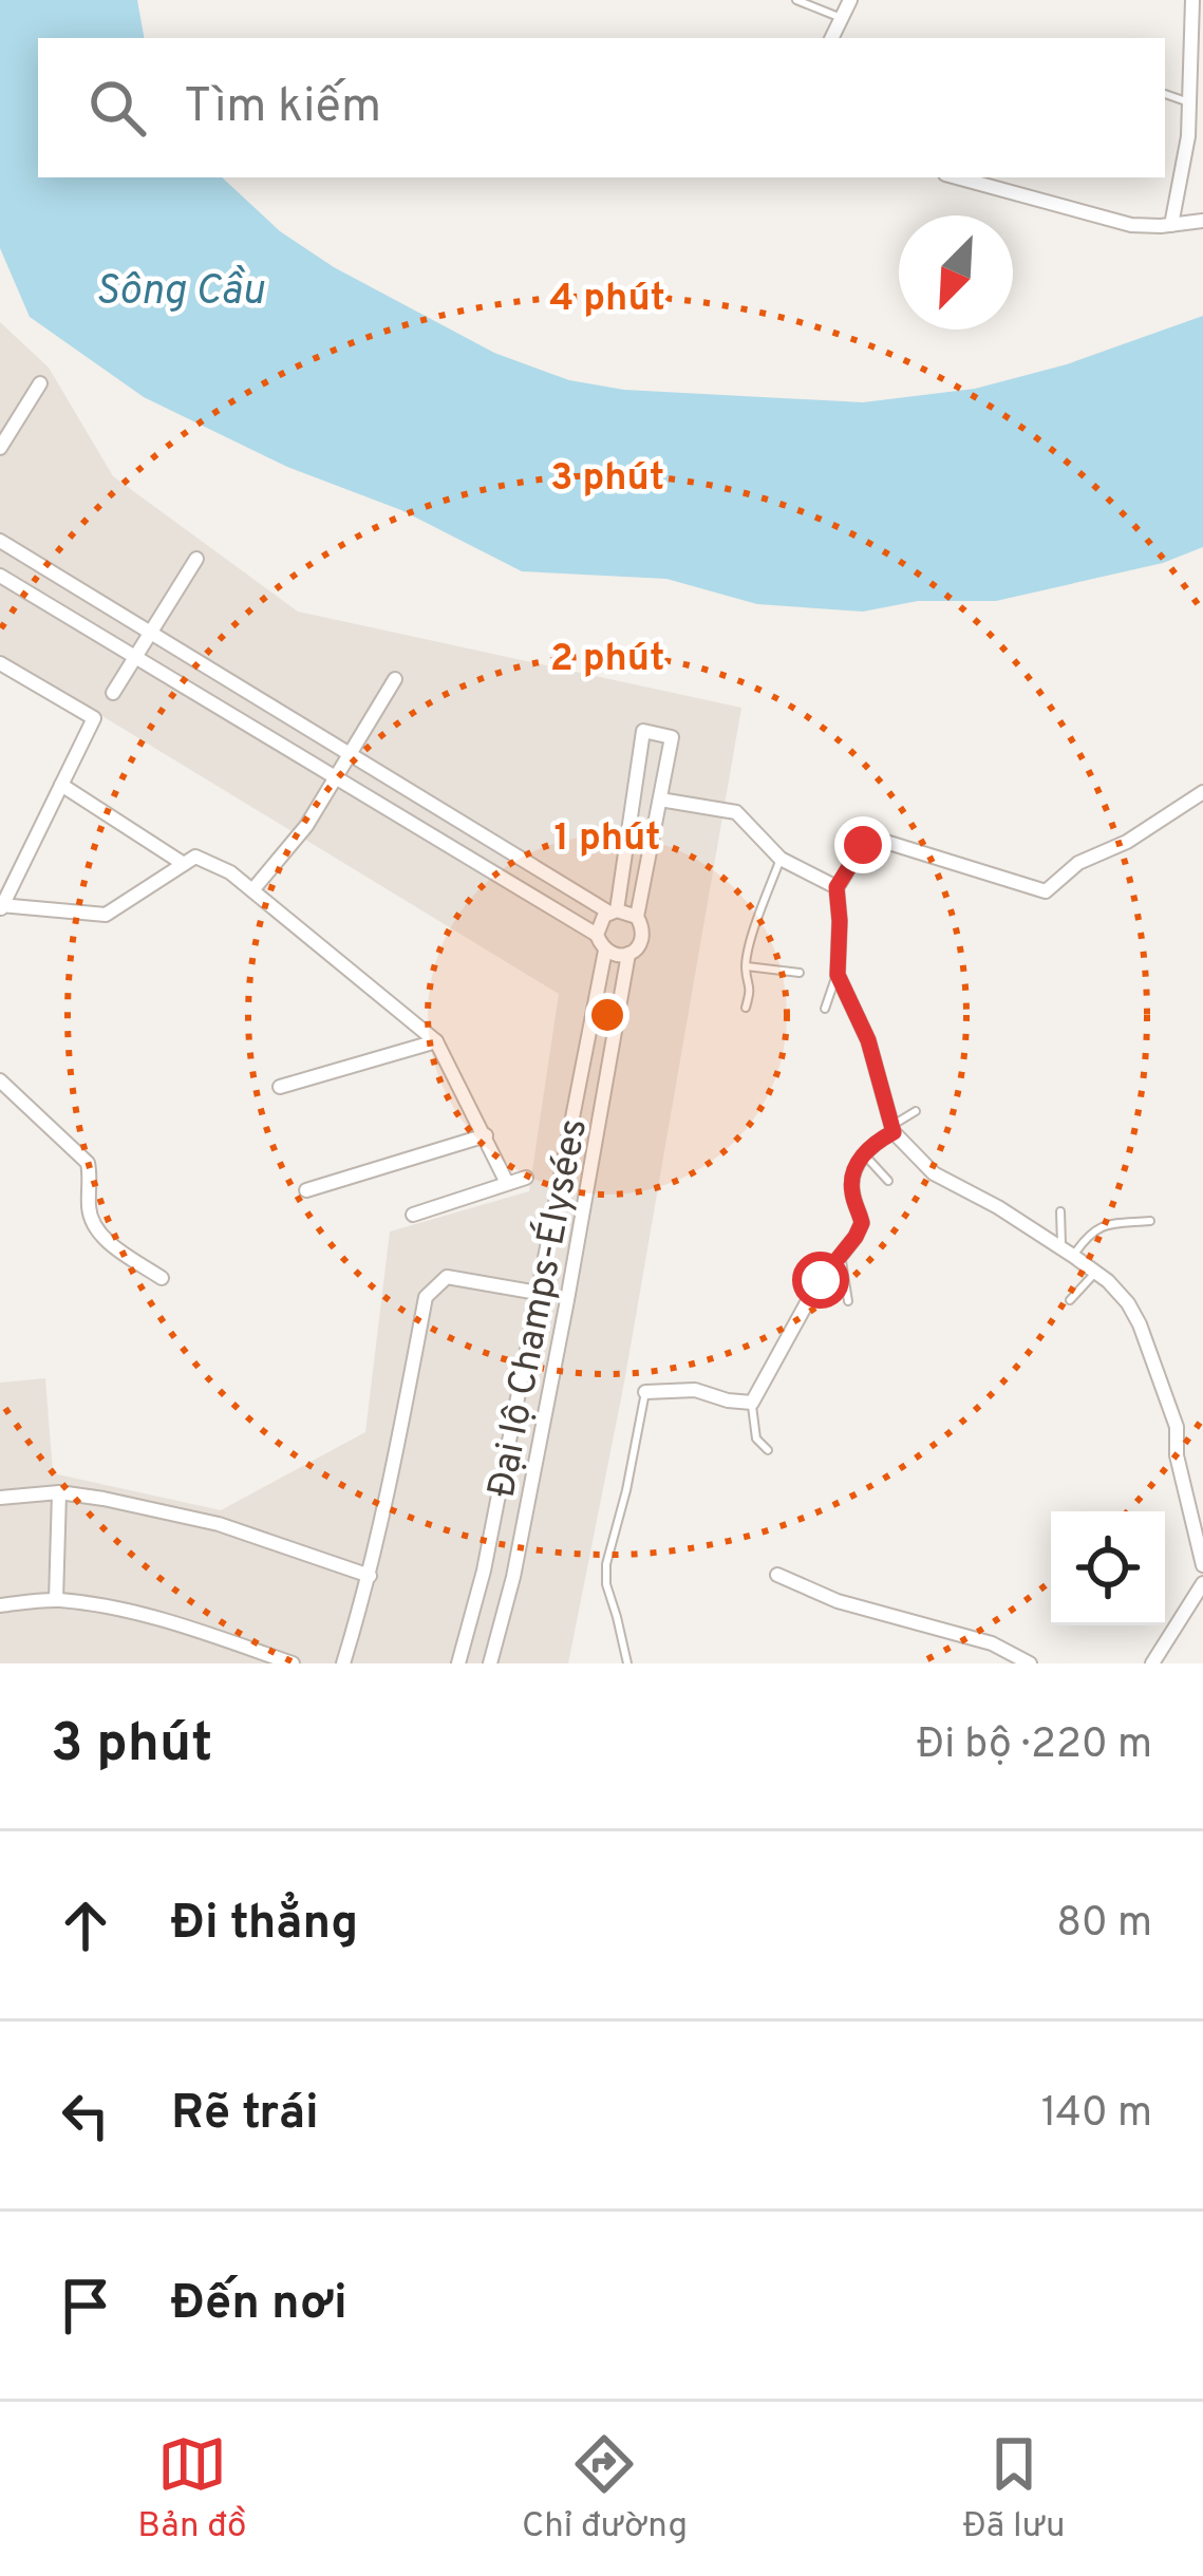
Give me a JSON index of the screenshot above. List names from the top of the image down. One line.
{"streets":{"street":["Đại lộ Champs-Élysées"]},"water":["Sông Cầu"],"north":"bottom left","page":{"search":"Tìm kiếm","heading":["3 phút","Đi bộ · 220 m"],"list":[["Đi thẳng","80 m"],["Rẽ trái","140 m"],"Đến nơi"],"nav":["Bản đồ","Chỉ đường","Đã lưu"]},"rings":["4 phút","3 phút","2 phút","1 phút"]}
